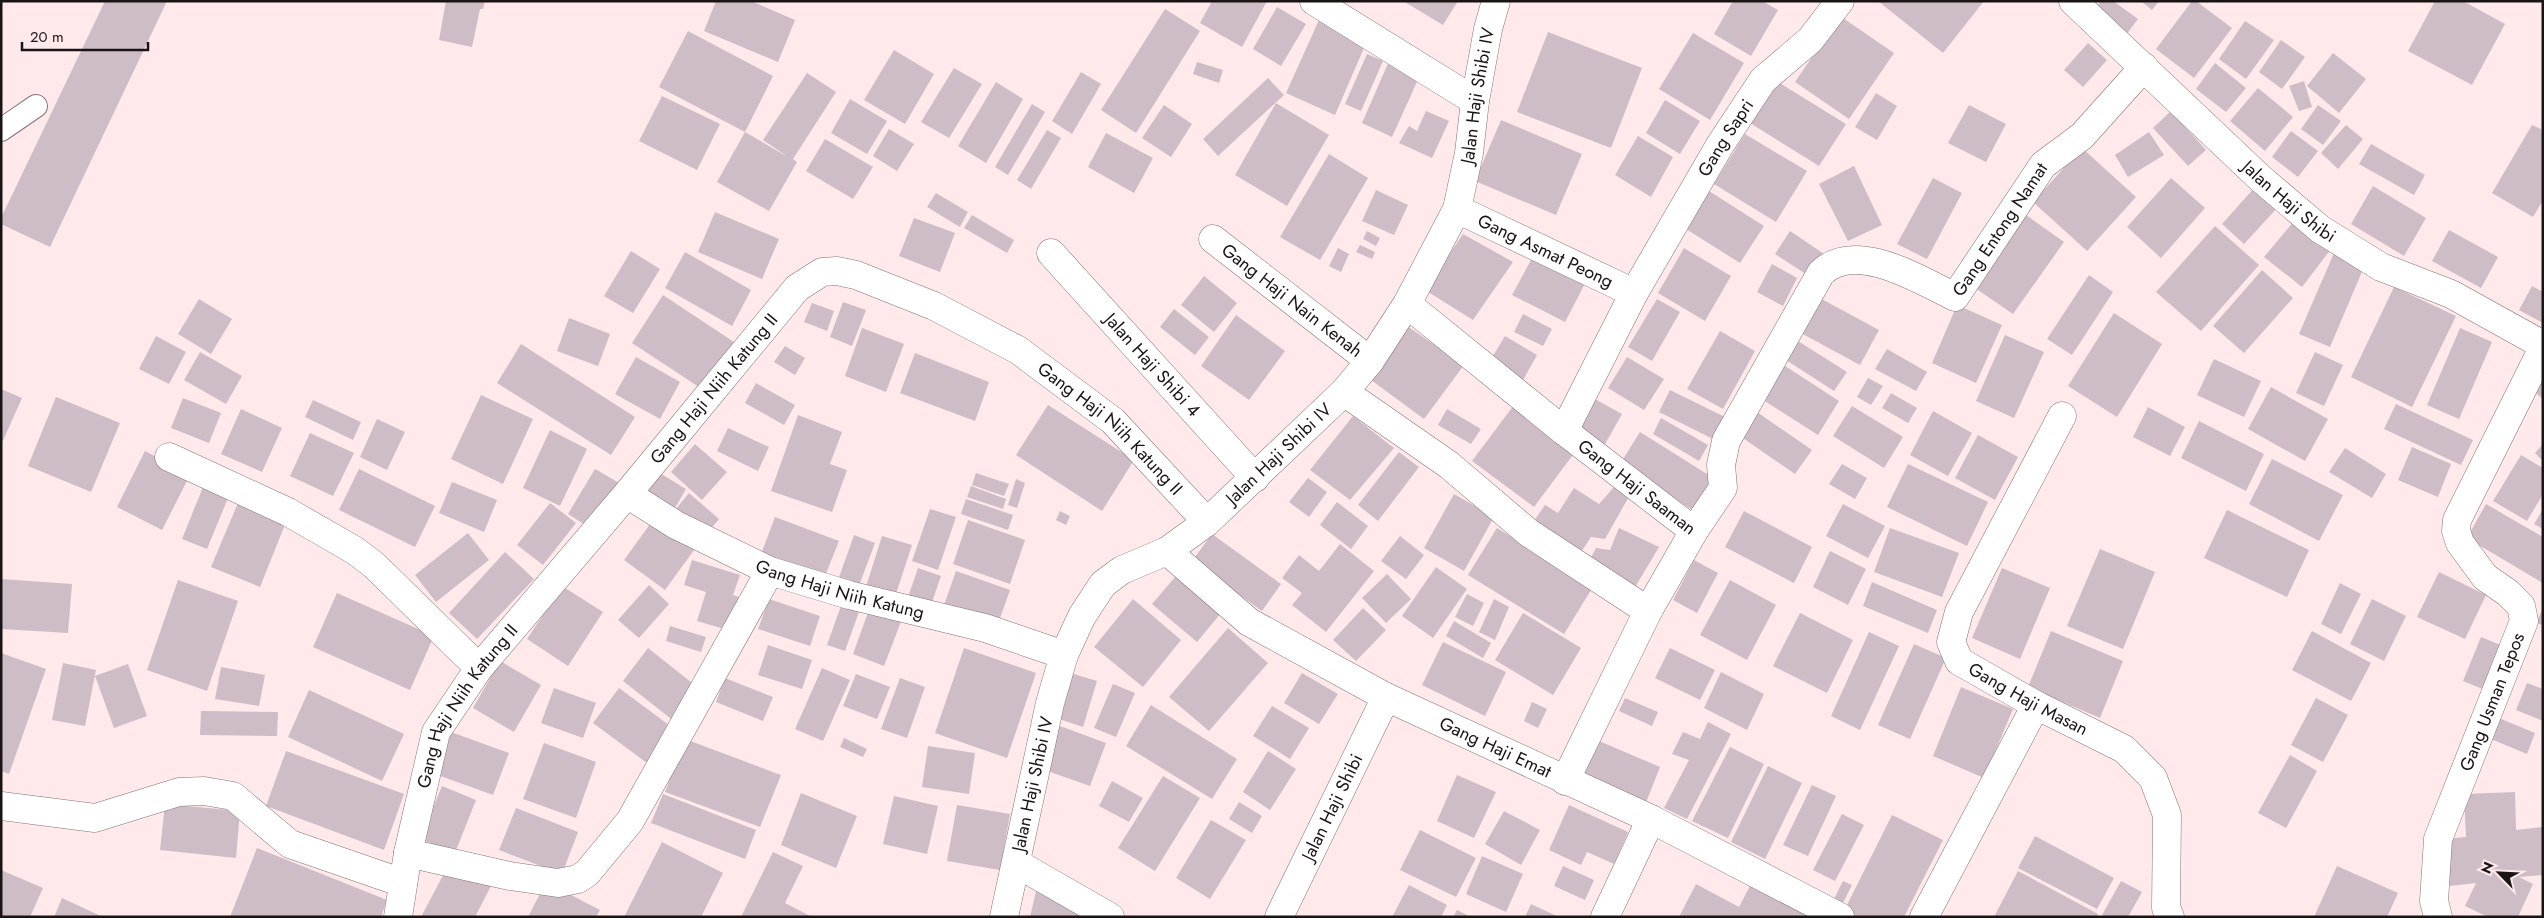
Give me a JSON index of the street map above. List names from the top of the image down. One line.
{"streets":{"street":["Jalan Haji Shibi IV","Gang Sapri","Jalan Haji Shibi","Gang Entong Namat","Gang Asmat Peong","Gang Haji Nain Kenah","Jalan Haji Shibi 4","Gang Haji Niih Katung II","Gang Haji Saaman","Gang Haji Niih Katung","Gang Haji Masan","Gang Usman Tepos","Gang Haji Emat"]},"crossings":[["Jalan Haji Shibi IV","Gang Asmat Peong"],["Jalan Haji Shibi IV","Gang Haji Nain Kenah"],["Jalan Haji Shibi IV","Jalan Haji Shibi 4"],["Jalan Haji Shibi IV","Gang Haji Niih Katung II"],["Jalan Haji Shibi IV","Gang Haji Saaman"],["Jalan Haji Shibi IV","Gang Haji Niih Katung"],["Jalan Haji Shibi IV","Gang Haji Emat"],["Gang Sapri","Gang Asmat Peong"],["Gang Sapri","Gang Haji Saaman"],["Jalan Haji Shibi","Gang Entong Namat"],["Jalan Haji Shibi","Gang Usman Tepos"],["Jalan Haji Shibi","Gang Haji Emat"],["Gang Entong Namat","Gang Haji Saaman"],["Gang Haji Niih Katung II","Gang Haji Niih Katung"],["Gang Haji Saaman","Gang Haji Emat"]],"scale_bar":"20 m","north":"top left"}
